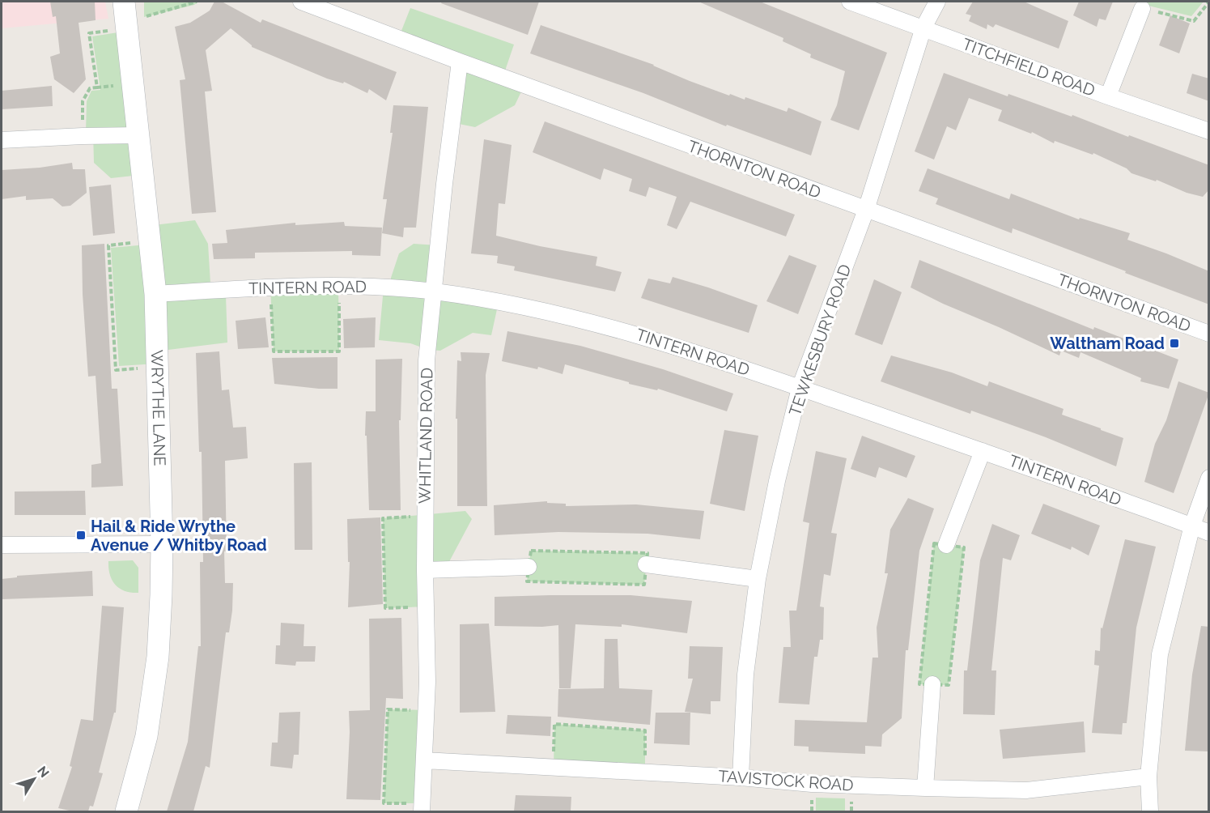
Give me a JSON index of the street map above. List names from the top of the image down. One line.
{"streets":{"main road":["WRYTHE LANE"],"street":["TITCHFIELD ROAD","THORNTON ROAD","TINTERN ROAD","TEWKESBURY ROAD","WHITLAND ROAD","TAVISTOCK ROAD"]},"crossings":[["TITCHFIELD ROAD","TEWKESBURY ROAD"],["THORNTON ROAD","TEWKESBURY ROAD"],["THORNTON ROAD","WHITLAND ROAD"],["TINTERN ROAD","TEWKESBURY ROAD"],["TINTERN ROAD","WRYTHE LANE"],["TINTERN ROAD","WHITLAND ROAD"],["TEWKESBURY ROAD","TAVISTOCK ROAD"],["WHITLAND ROAD","TAVISTOCK ROAD"]],"places":{"transit":["Waltham Road","Hail & Ride Wrythe Avenue / Whitby Road"]},"north":"top right"}
